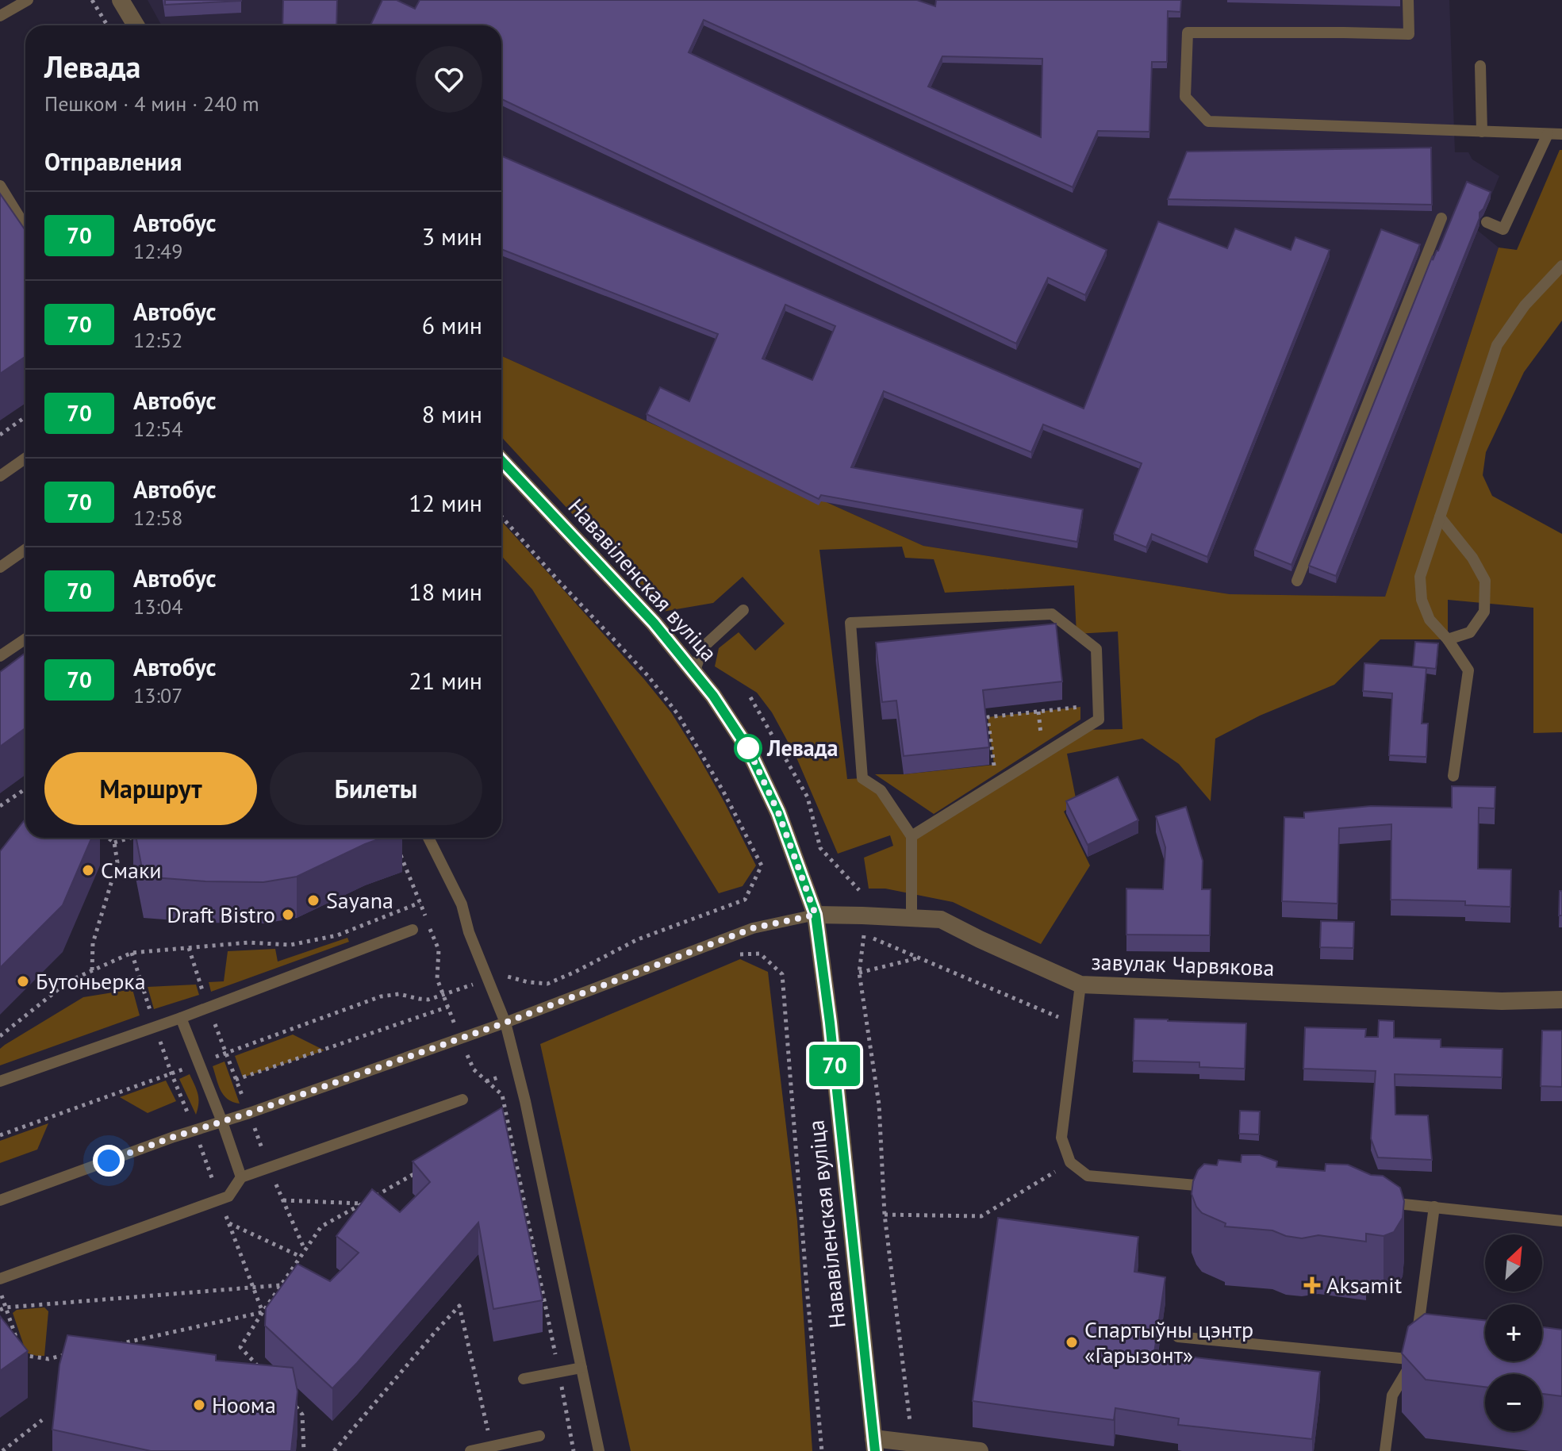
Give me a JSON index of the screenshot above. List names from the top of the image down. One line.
{"streets":{"street":["Нававіленская вуліца","завулак Чарвякова"]},"crossings":[["Нававіленская вуліца","завулак Чарвякова"]],"places":{"other":["Левада","Смаки","Sayana","Draft Bistro","Бутоньерка","Спартыўны цэнтр «Гарызонт»","Ноома"],"health":["Aksamit"]},"lines":["bus line 70"],"north":"top right","page":{"on_map":"70","heading":[["Левада","Пешком · 4 мин · 240 m"],"Отправления"],"list":[{"mark":"70","name":"Автобус","note":"12:49","value":"3 мин"},{"mark":"70","name":"Автобус","note":"12:52","value":"6 мин"},{"mark":"70","name":"Автобус","note":"12:54","value":"8 мин"},{"mark":"70","name":"Автобус","note":"12:58","value":"12 мин"},{"mark":"70","name":"Автобус","note":"13:04","value":"18 мин"},{"mark":"70","name":"Автобус","note":"13:07","value":"21 мин"}],"buttons":["Маршрут","Билеты"],"map_buttons":["+","−"]}}
